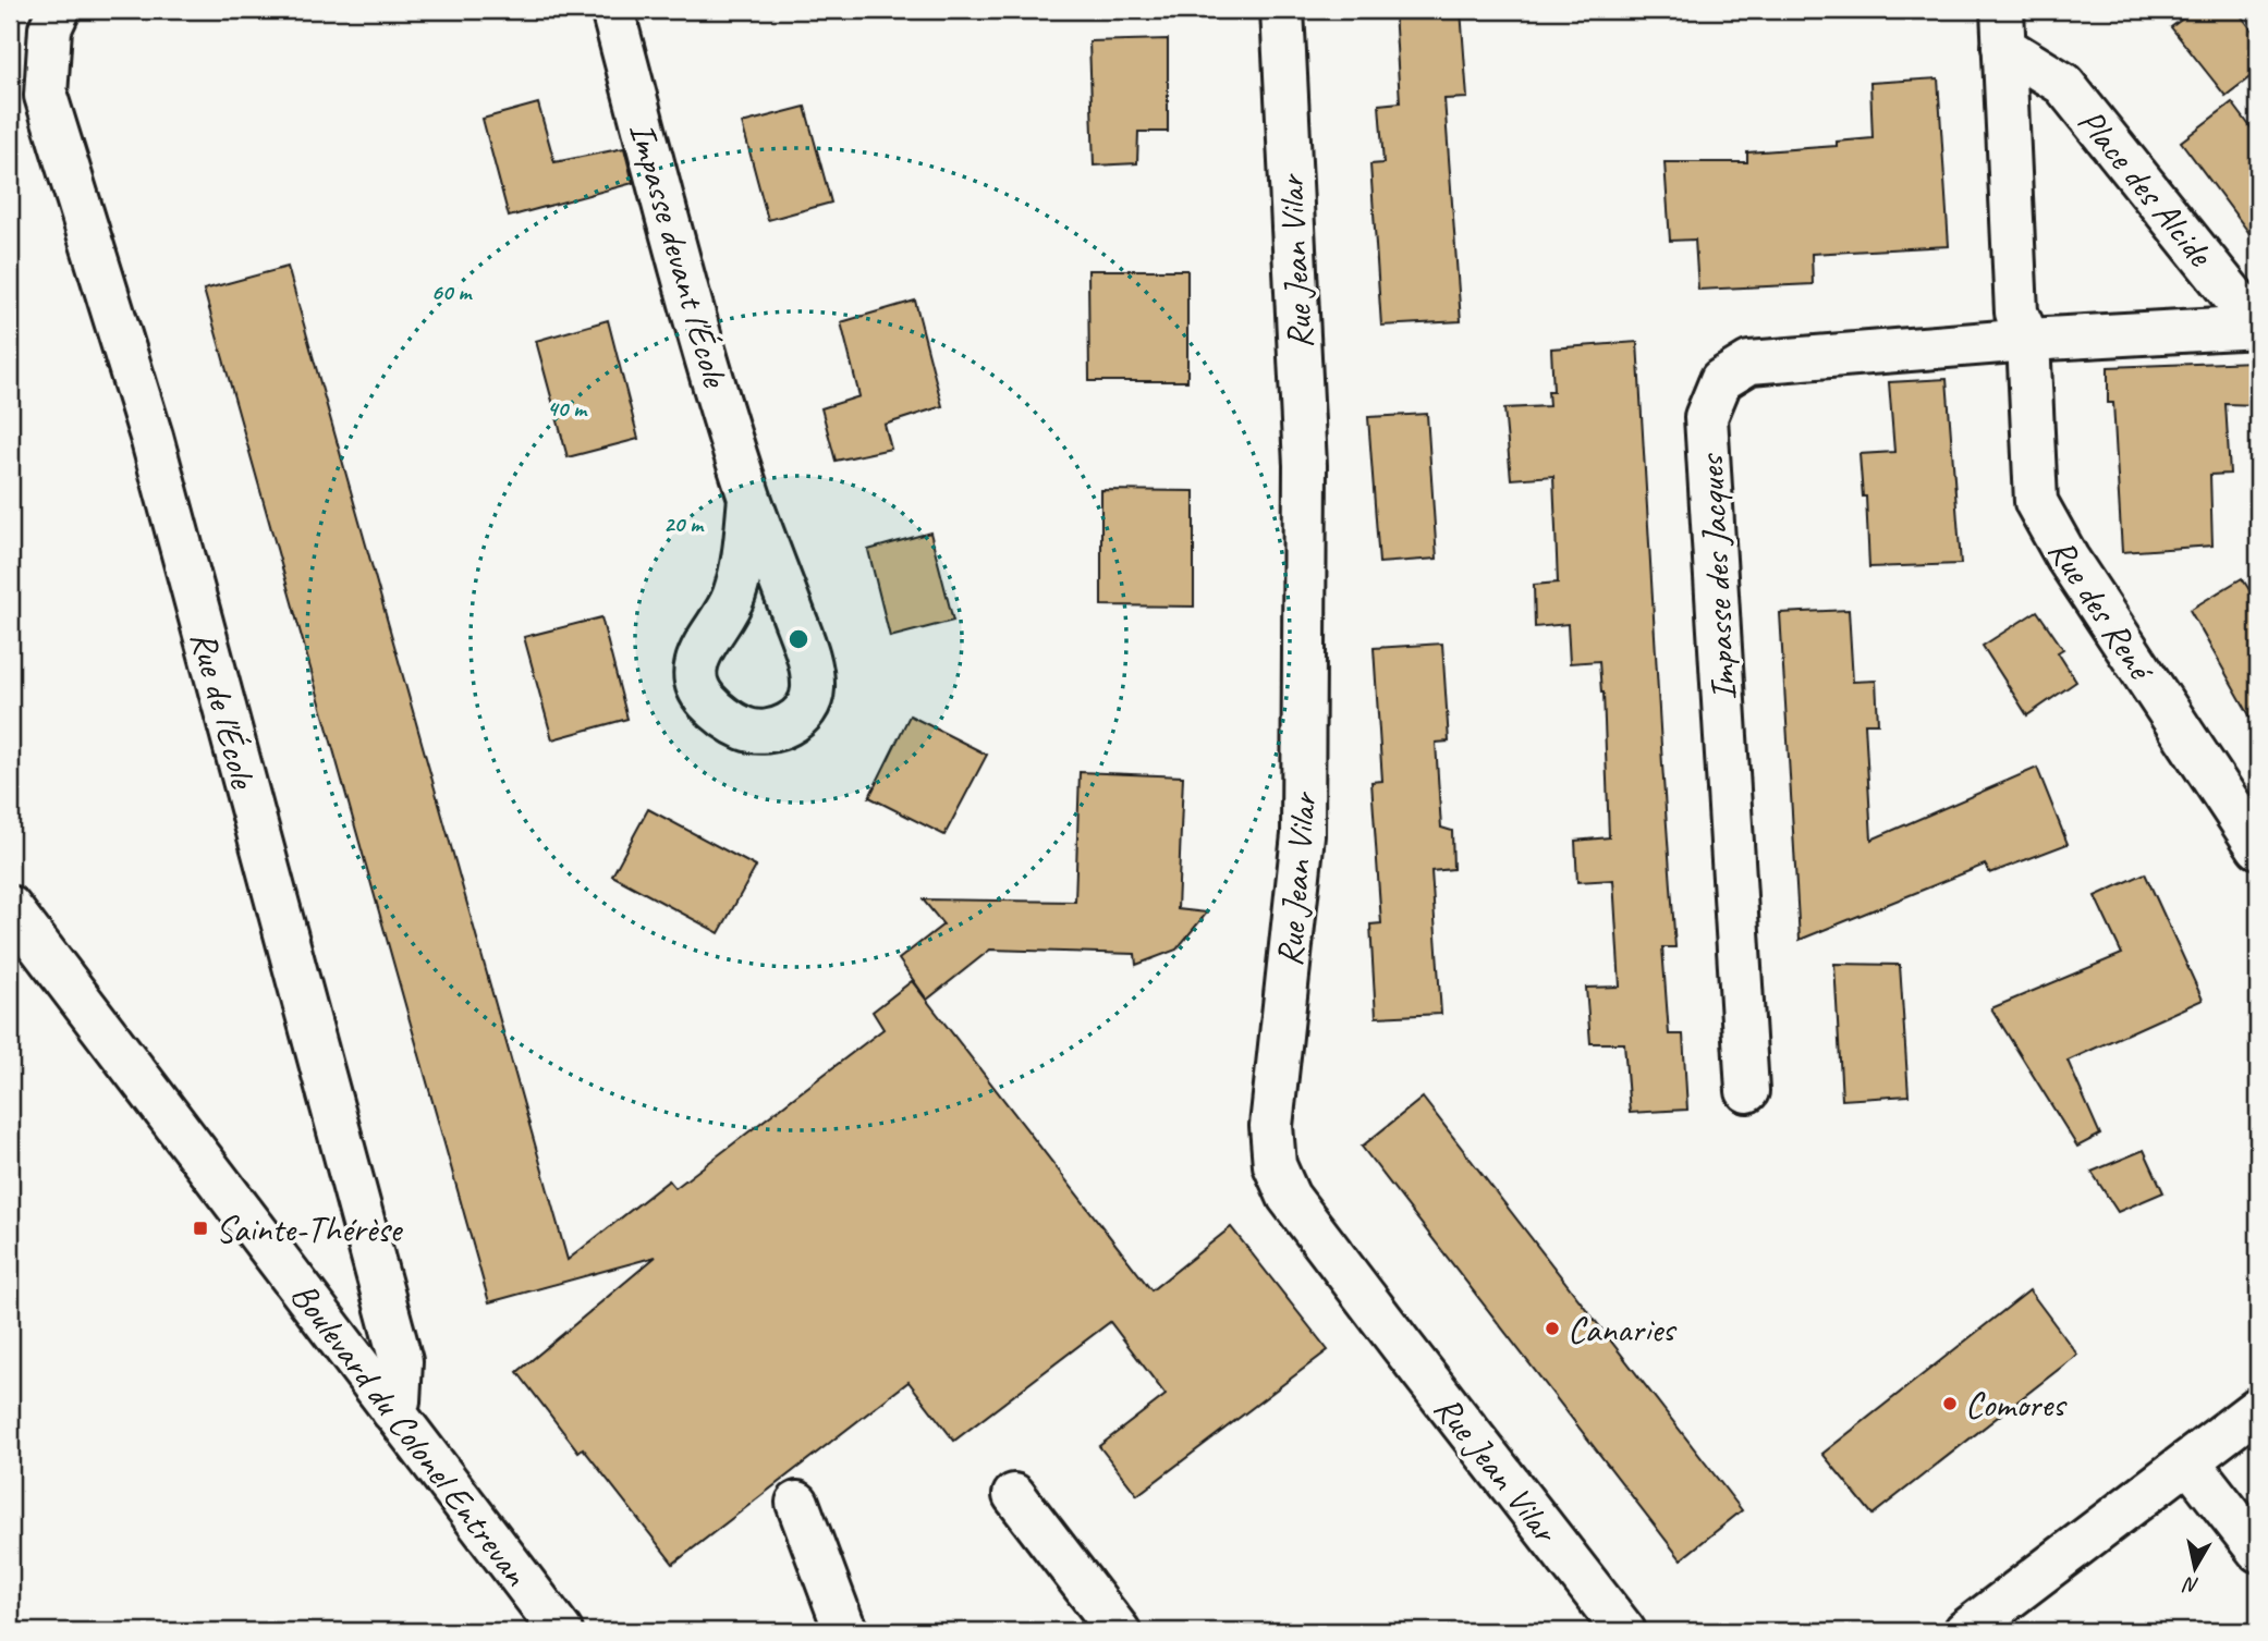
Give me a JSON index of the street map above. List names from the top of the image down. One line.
{"streets":{"street":["Place des Alcide","Impasse devant l'École","Rue Jean Vilar","Impasse des Jacques","Rue des René","Rue de l'École","Boulevard du Colonel Entrevan"]},"crossings":[["Place des Alcide","Impasse des Jacques"],["Place des Alcide","Rue des René"],["Impasse des Jacques","Rue des René"],["Rue de l'École","Boulevard du Colonel Entrevan"]],"places":{"transit":["Sainte-Thérèse"],"other":["Canaries","Comores"]},"north":"bottom","rings":["60 m","40 m","20 m"]}
